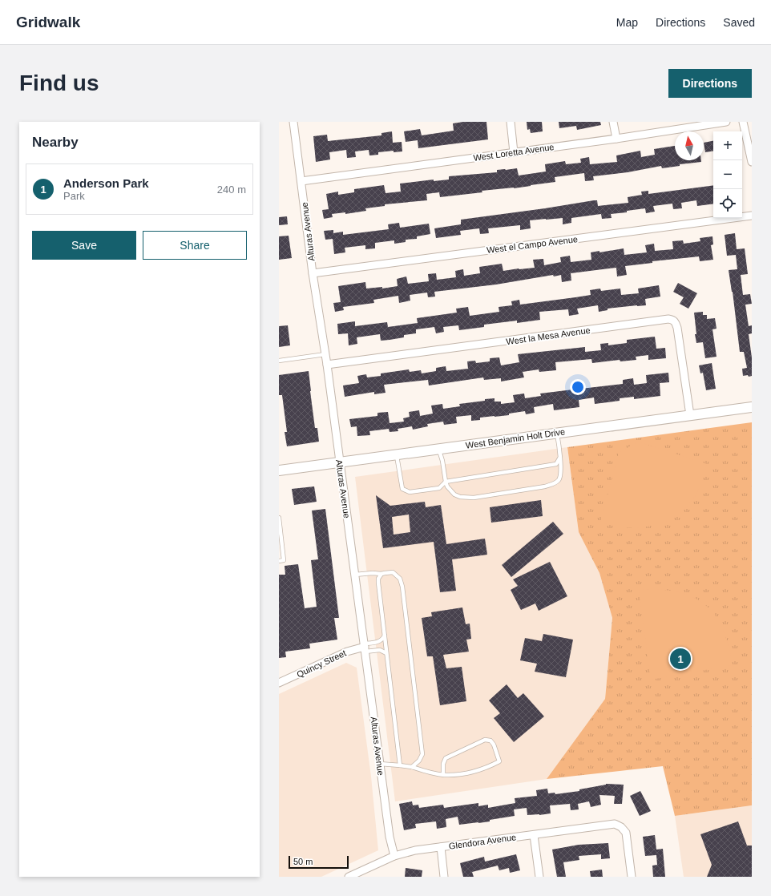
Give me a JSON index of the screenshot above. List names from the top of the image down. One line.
{"streets":{"main road":["West Benjamin Holt Drive"],"street":["West Loretta Avenue","Alturas Avenue","West el Campo Avenue","West la Mesa Avenue","Quincy Street","Glendora Avenue"]},"crossings":[["West Loretta Avenue","Alturas Avenue"],["Alturas Avenue","West el Campo Avenue"],["Alturas Avenue","West la Mesa Avenue"],["Alturas Avenue","West Benjamin Holt Drive"],["Alturas Avenue","Quincy Street"],["Alturas Avenue","Glendora Avenue"],["West la Mesa Avenue","West Benjamin Holt Drive"]],"scale_bar":"50 m","north":"top","page":{"header":"Gridwalk","nav":["Map","Directions","Saved"],"buttons":["Directions",["Save","Share"]],"title":"Find us","heading":"Nearby","map_buttons":["+","−"],"list":[{"mark":"1","name":"Anderson Park","note":"Park","value":"240 m"}],"pins":"1","scale":"50 m"}}
